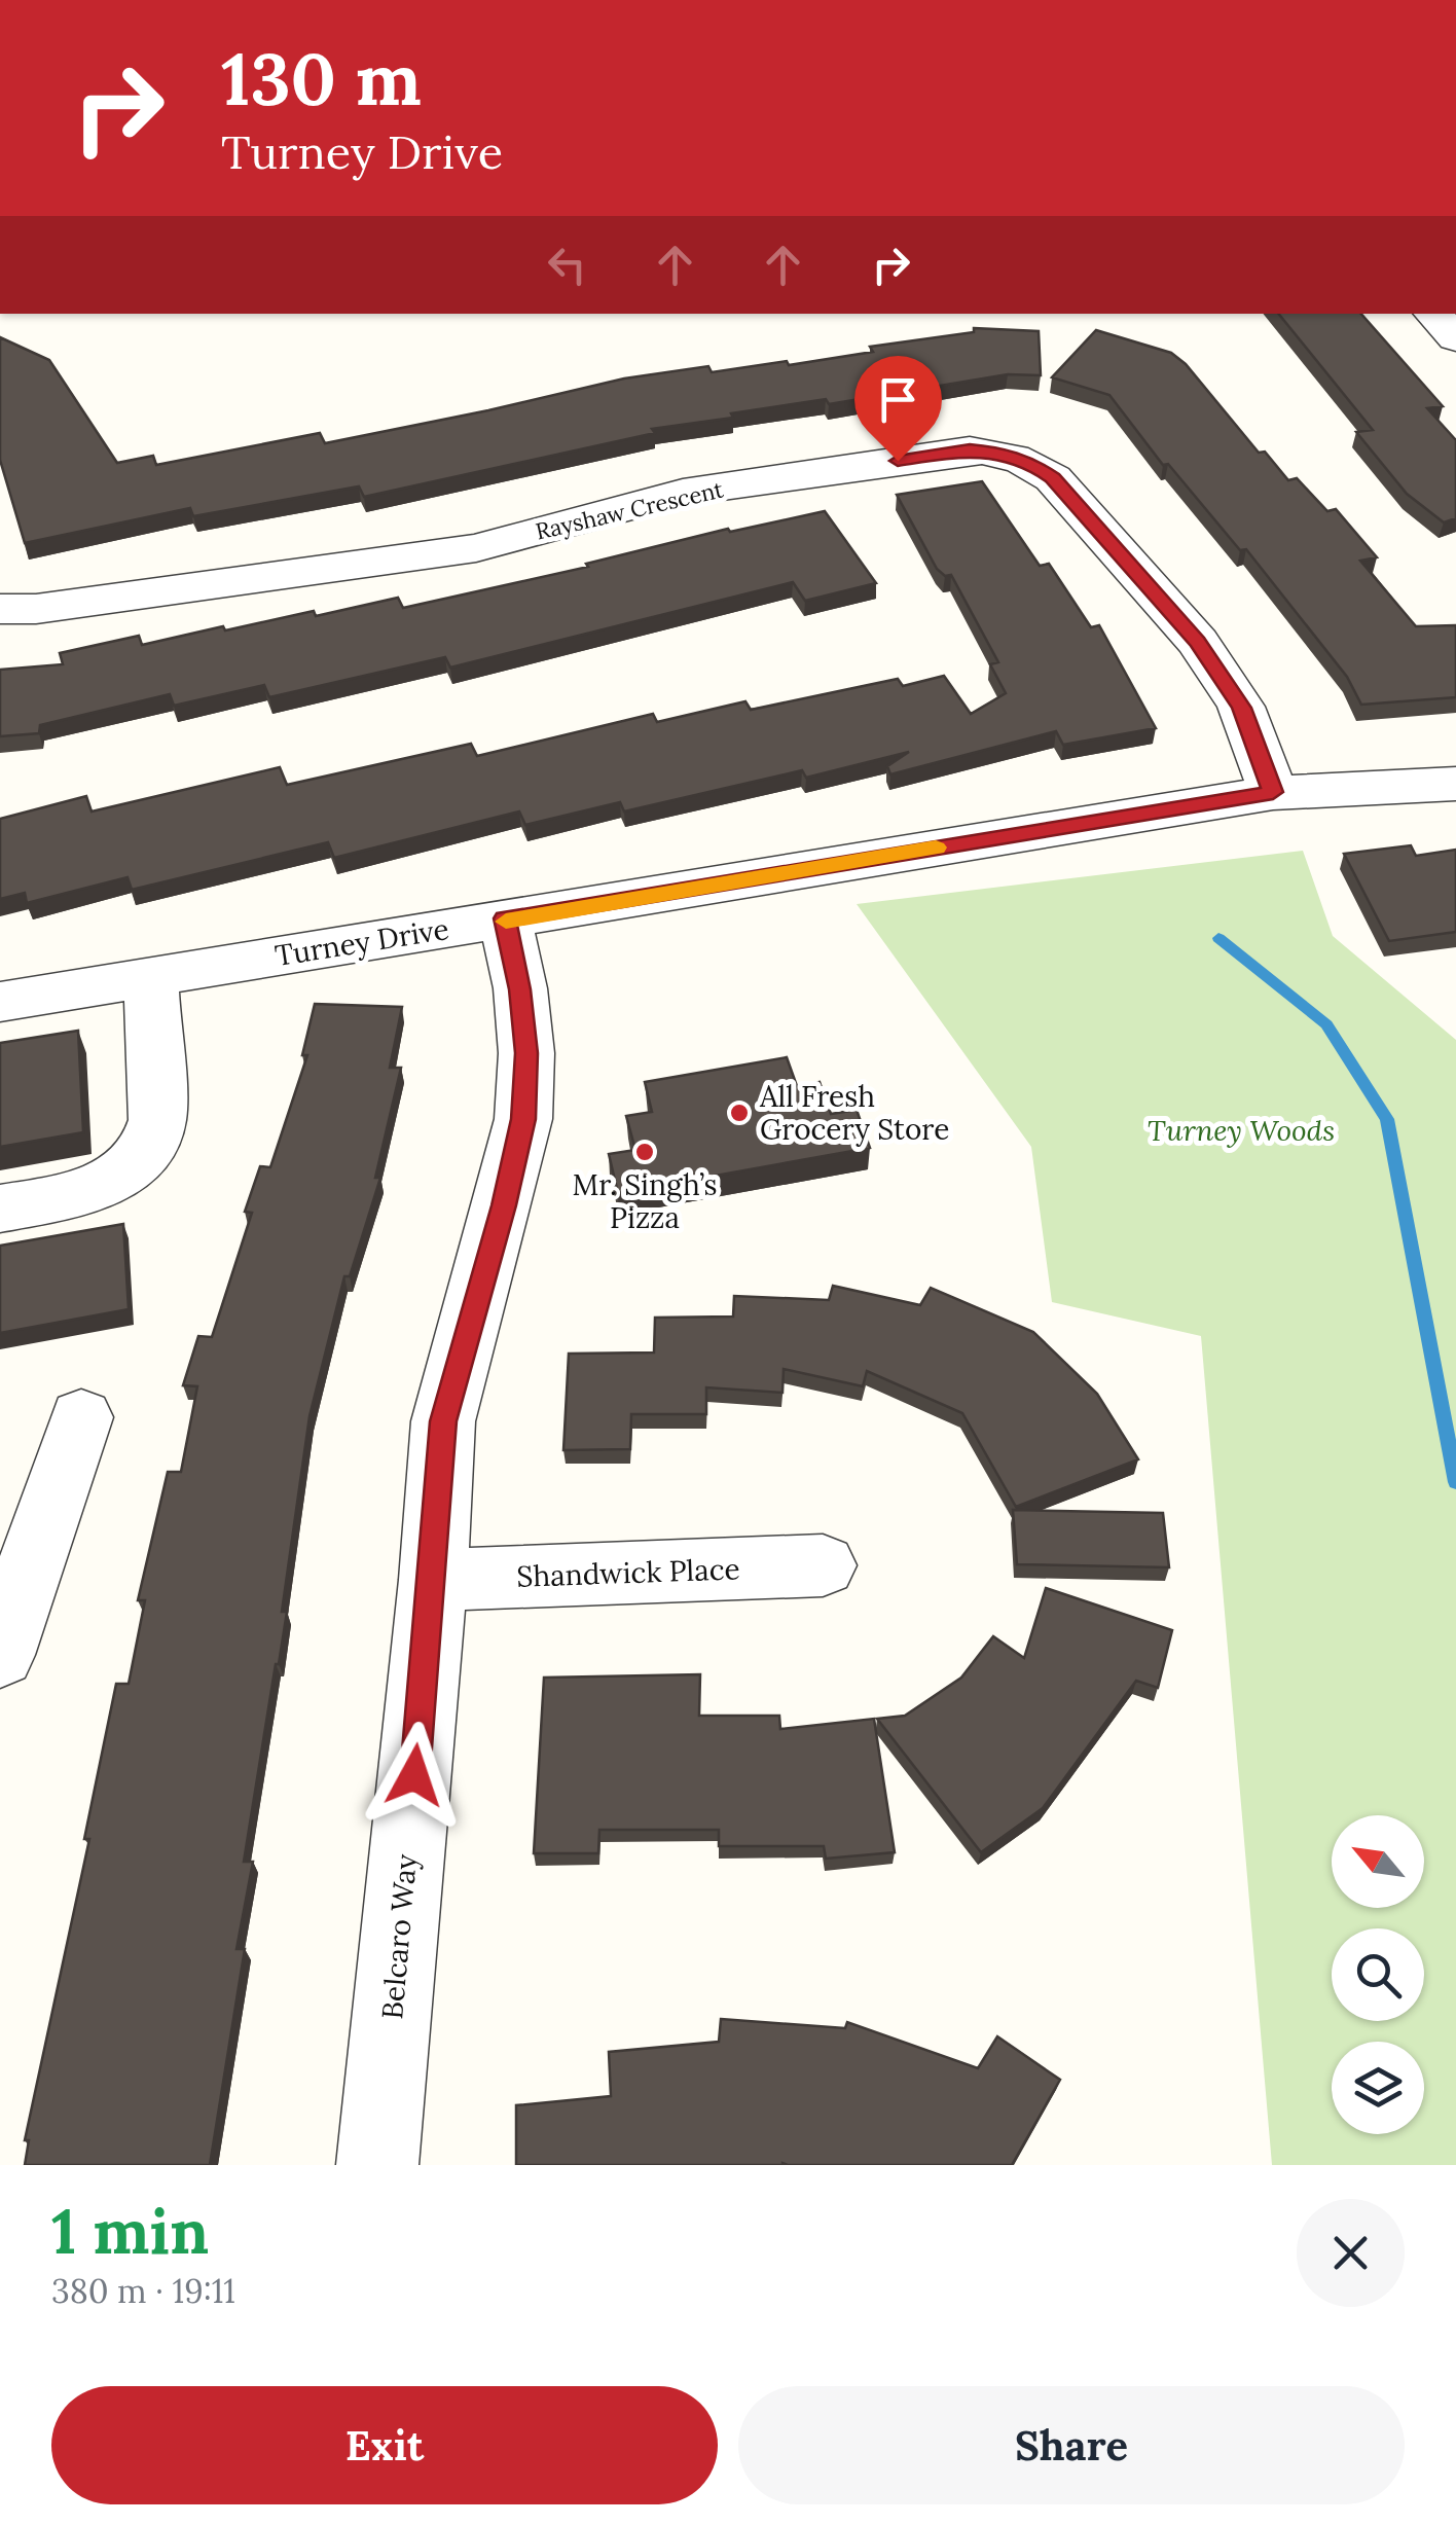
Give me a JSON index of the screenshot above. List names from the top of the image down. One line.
{"streets":{"street":["Rayshaw Crescent","Turney Drive","Shandwick Place","Belcaro Way"]},"crossings":[["Rayshaw Crescent","Turney Drive"],["Turney Drive","Belcaro Way"],["Shandwick Place","Belcaro Way"]],"parks":["Turney Woods"],"places":["All Fresh Grocery Store","Mr. Singh’s Pizza"],"north":"top left","page":{"turn":["130 m","Turney Drive"],"heading":["1 min","380 m · 19:11"],"buttons":["Exit","Share"]}}
